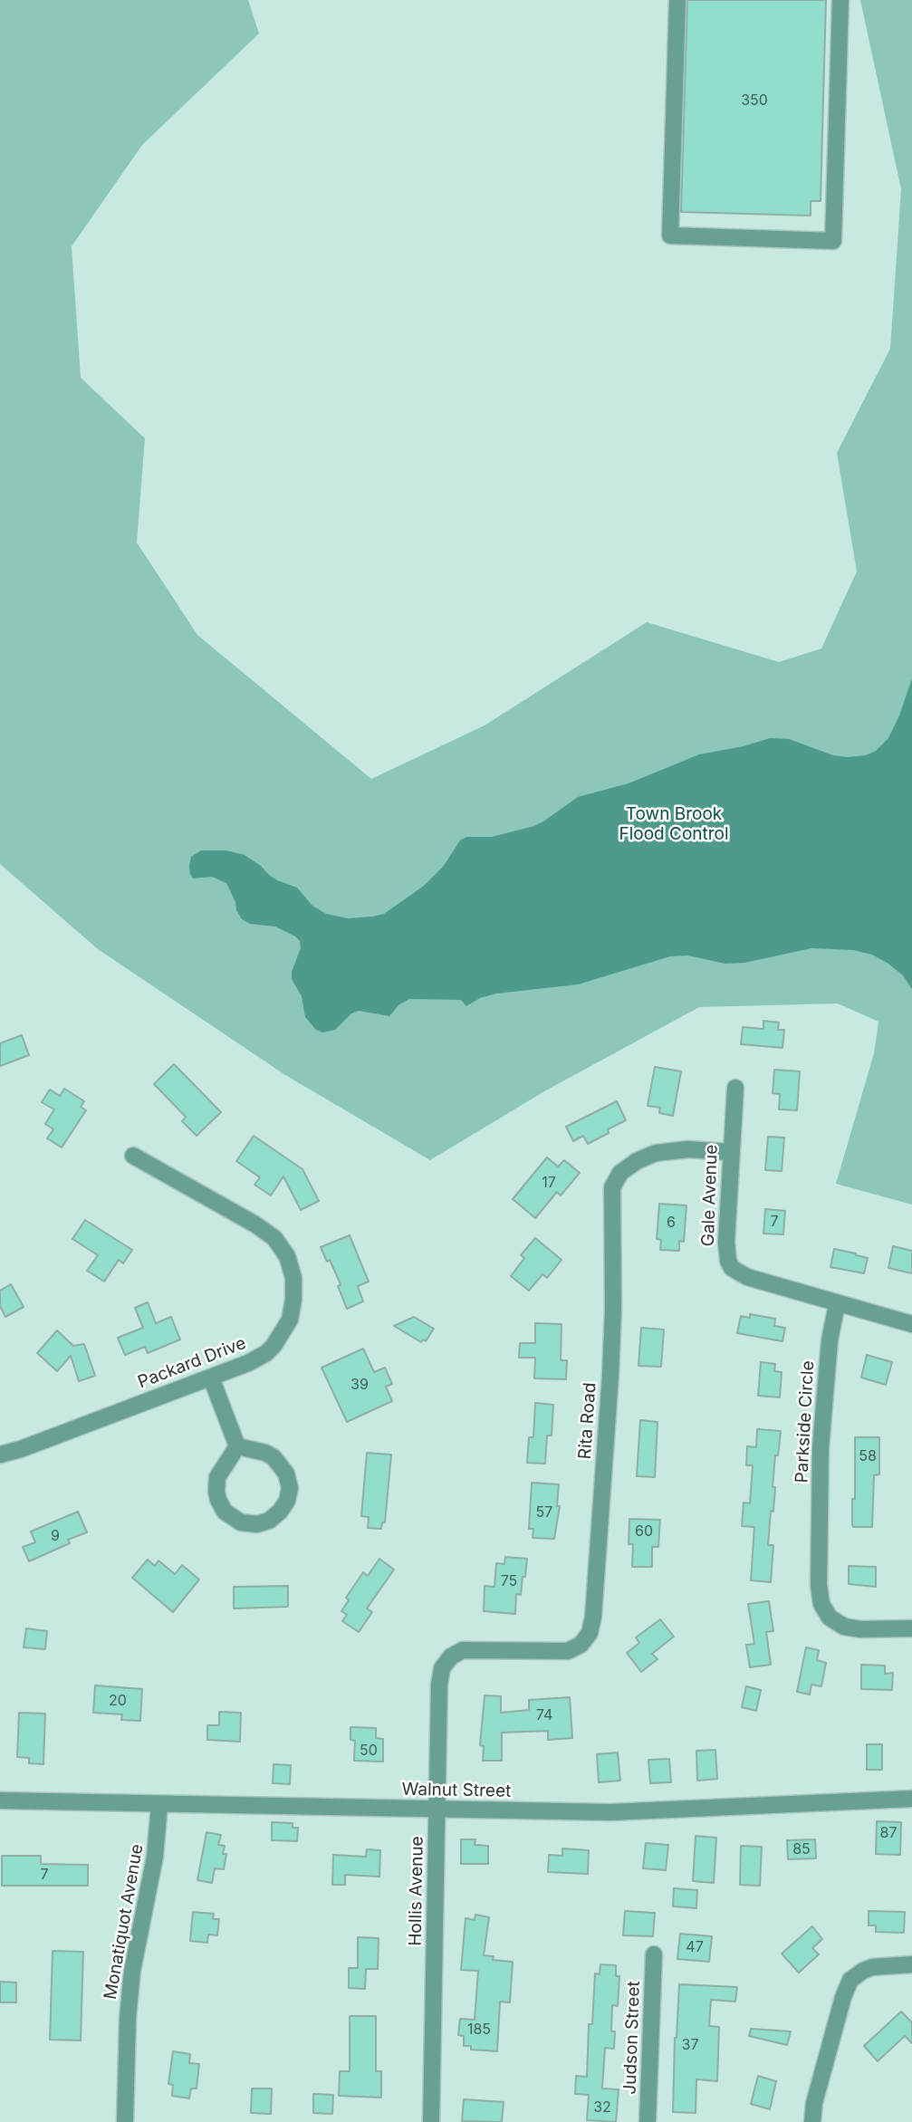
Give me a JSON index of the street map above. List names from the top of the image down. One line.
{"streets":{"street":["Gale Avenue","Packard Drive","Rita Road","Parkside Circle","Walnut Street","Hollis Avenue","Monatiquot Avenue","Judson Street"]},"crossings":[["Gale Avenue","Rita Road"],["Gale Avenue","Parkside Circle"],["Rita Road","Hollis Avenue"],["Walnut Street","Hollis Avenue"],["Walnut Street","Monatiquot Avenue"]],"parks":["Town Brook Flood Control"],"house_numbers":["350","17","7","6","39","58","57","60","9","75","20","74","50","87","85","7","47","185","37","32"]}
